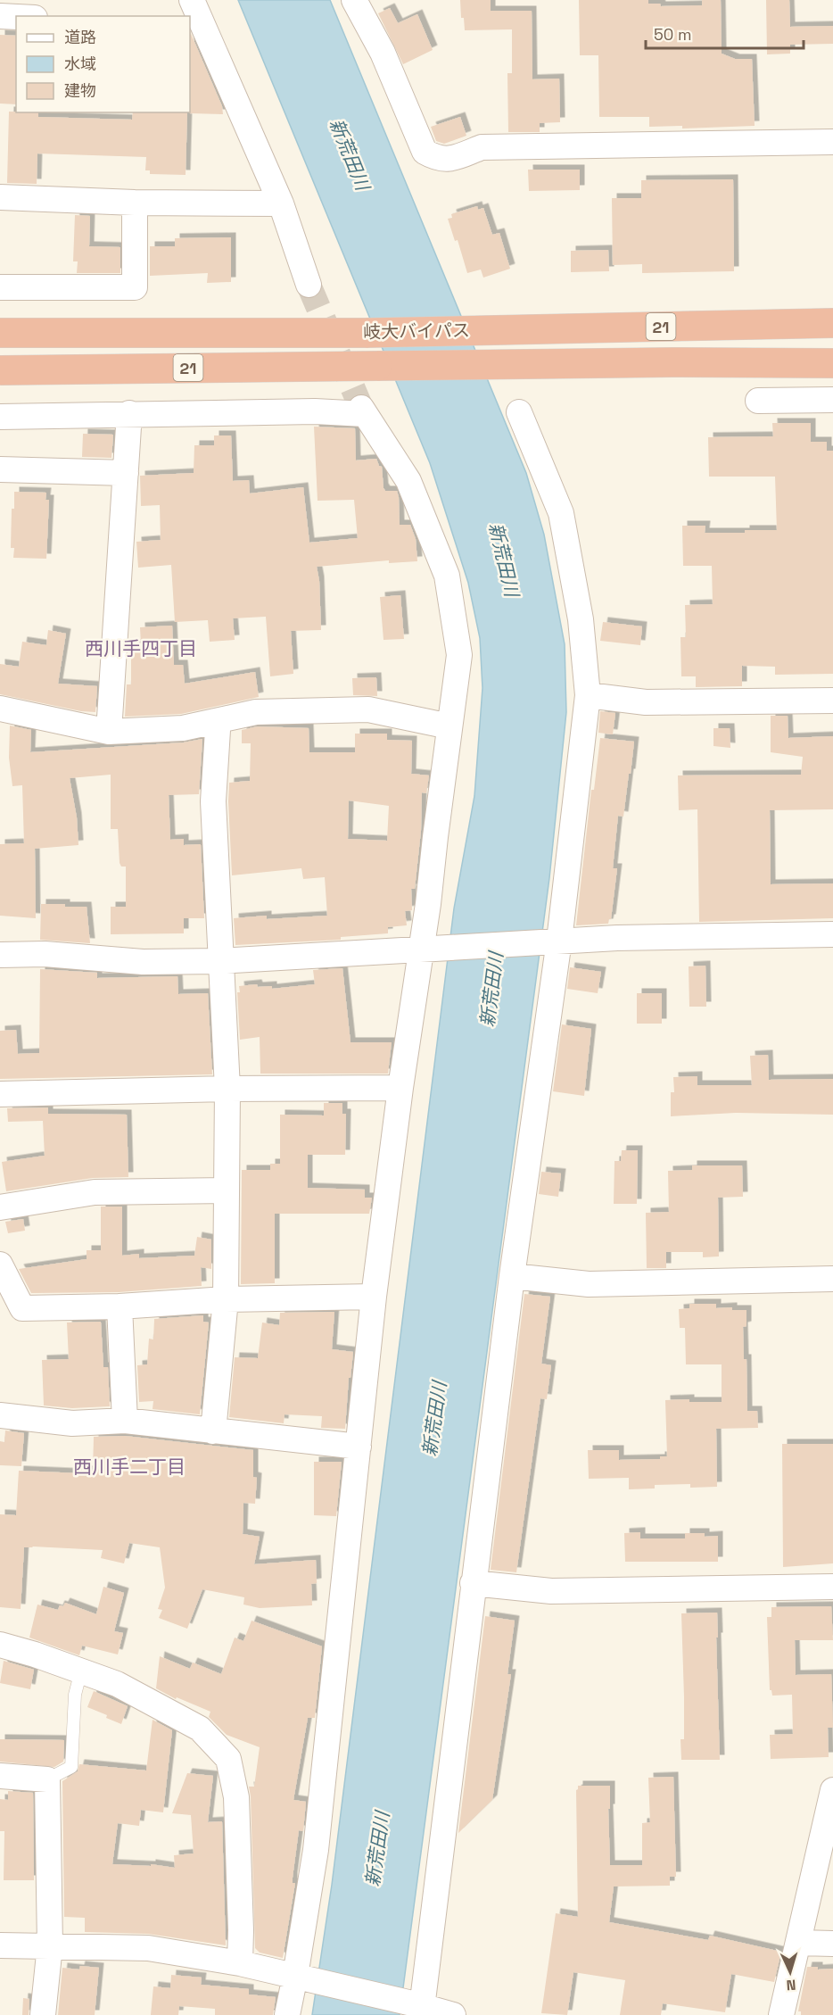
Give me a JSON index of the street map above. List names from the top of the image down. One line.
{"streets":{"highway":["21","岐大バイパス"]},"districts":["西川手四丁目","西川手二丁目"],"water":["新荒田川"],"legend":["道路","水域","建物"],"scale_bar":"50 m","north":"bottom"}
